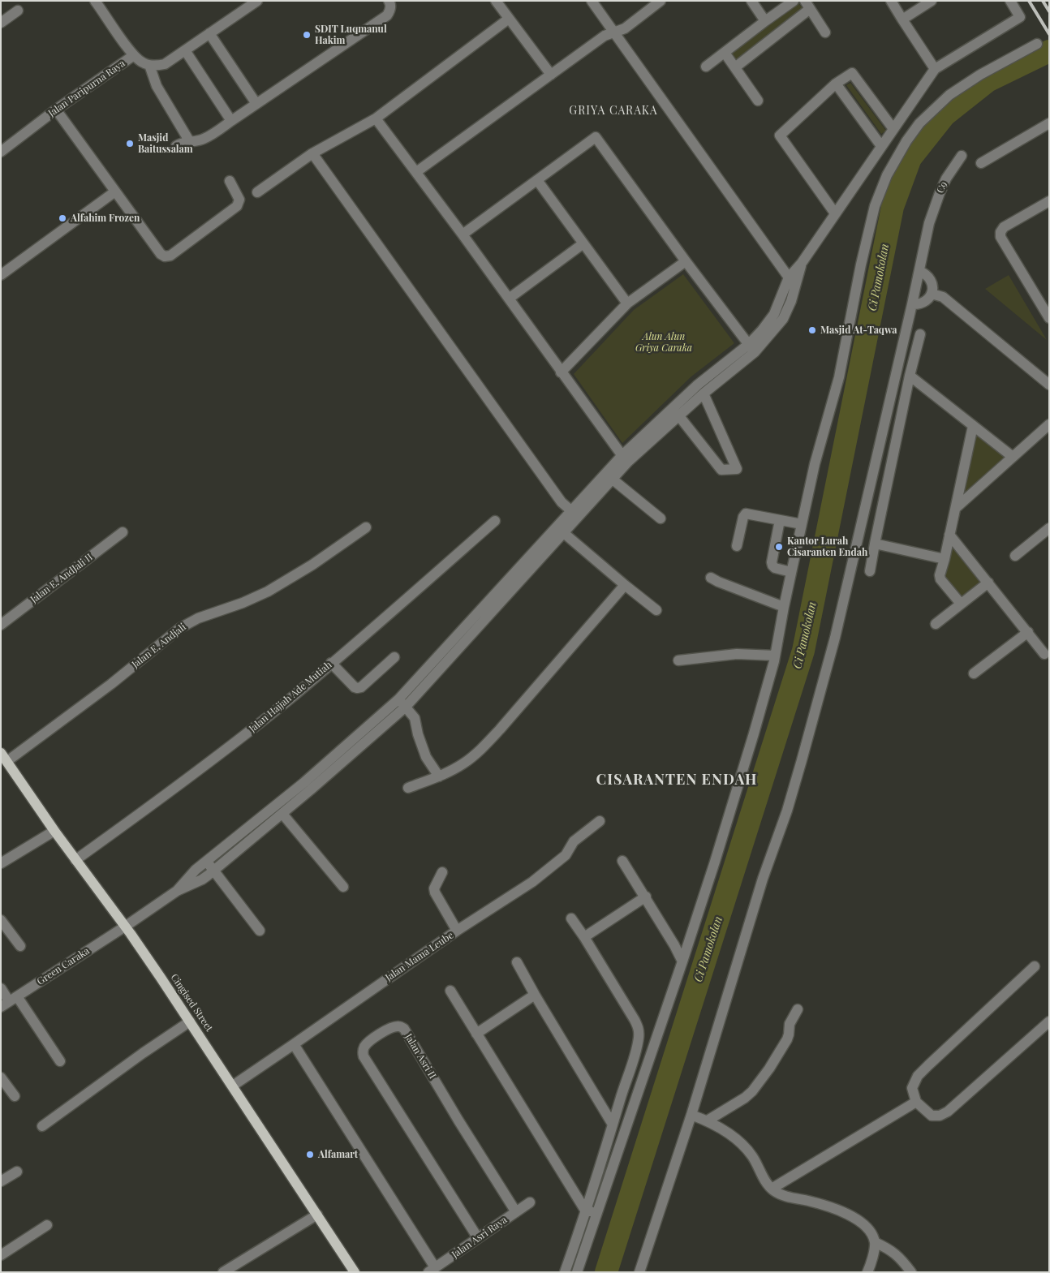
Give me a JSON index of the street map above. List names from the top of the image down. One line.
{"streets":{"main road":["Cingised Street"],"street":["Jalan Paripurna Raya","C9","Jalan E. AndJali II","Jalan E. Andjali","Jalan Hajjah Ade Mutiah","Jalan Mama Leube","Green Caraka","Jalan Asri II","Jalan Asri Raya"]},"crossings":[["Jalan E. Andjali","Cingised Street"],["Jalan Hajjah Ade Mutiah","Cingised Street"],["Jalan Mama Leube","Cingised Street"],["Green Caraka","Cingised Street"],["Jalan Asri II","Jalan Asri Raya"]],"districts":["GRIYA CARAKA","CISARANTEN ENDAH"],"water":["Ci Pamokolan"],"parks":["Alun Alun Griya Caraka"],"places":["SDIT Luqmanul Hakim","Masjid Baitussalam","Alfahim Frozen","Masjid At-Taqwa","Kantor Lurah Cisaranten Endah","Alfamart"]}
